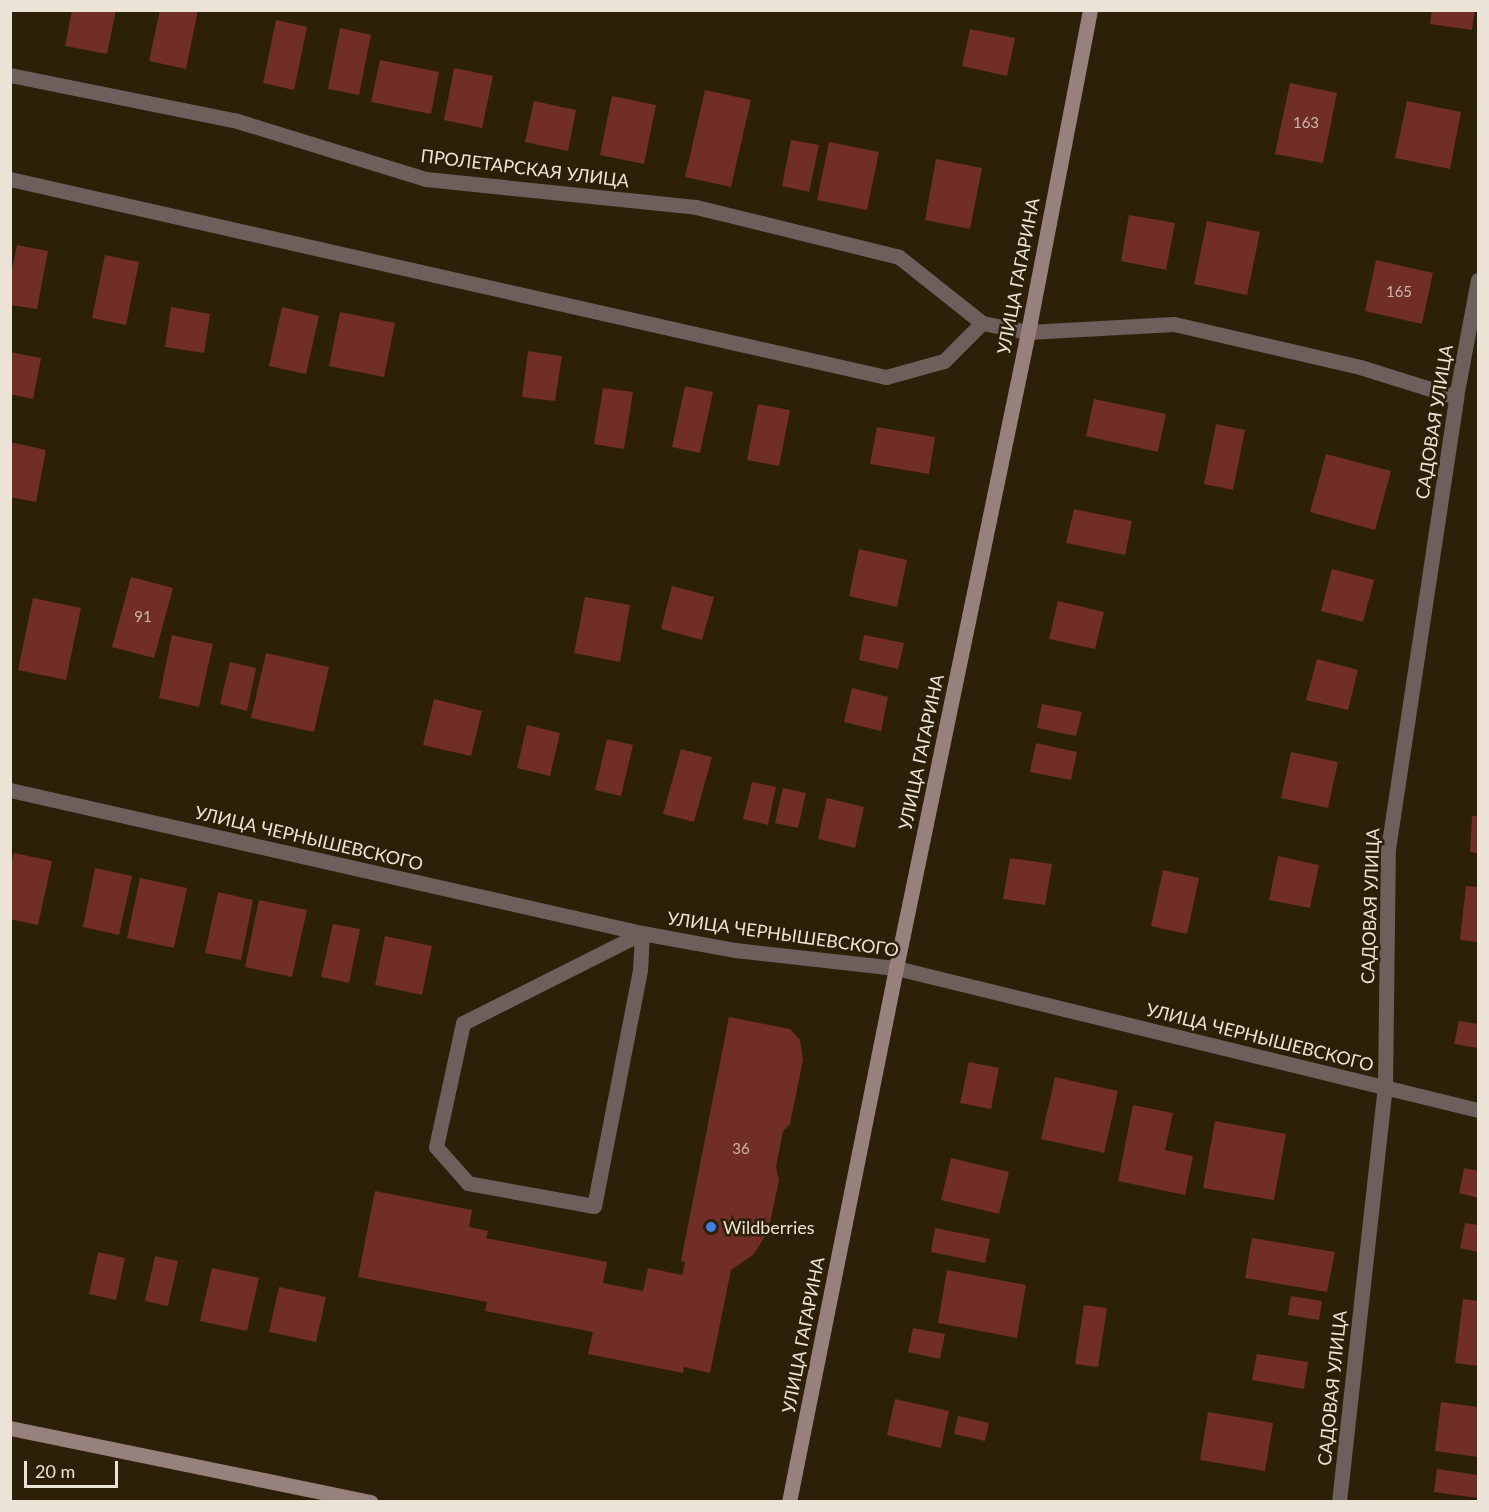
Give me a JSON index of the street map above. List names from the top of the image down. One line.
{"streets":{"main road":["УЛИЦА ГАГАРИНА"],"street":["ПРОЛЕТАРСКАЯ УЛИЦА","САДОВАЯ УЛИЦА","УЛИЦА ЧЕРНЫШЕВСКОГО"]},"crossings":[["ПРОЛЕТАРСКАЯ УЛИЦА","УЛИЦА ГАГАРИНА"],["ПРОЛЕТАРСКАЯ УЛИЦА","САДОВАЯ УЛИЦА"],["УЛИЦА ГАГАРИНА","УЛИЦА ЧЕРНЫШЕВСКОГО"],["САДОВАЯ УЛИЦА","УЛИЦА ЧЕРНЫШЕВСКОГО"]],"places":["Wildberries"],"house_numbers":["163","165","91","36"],"scale_bar":"20 m"}
